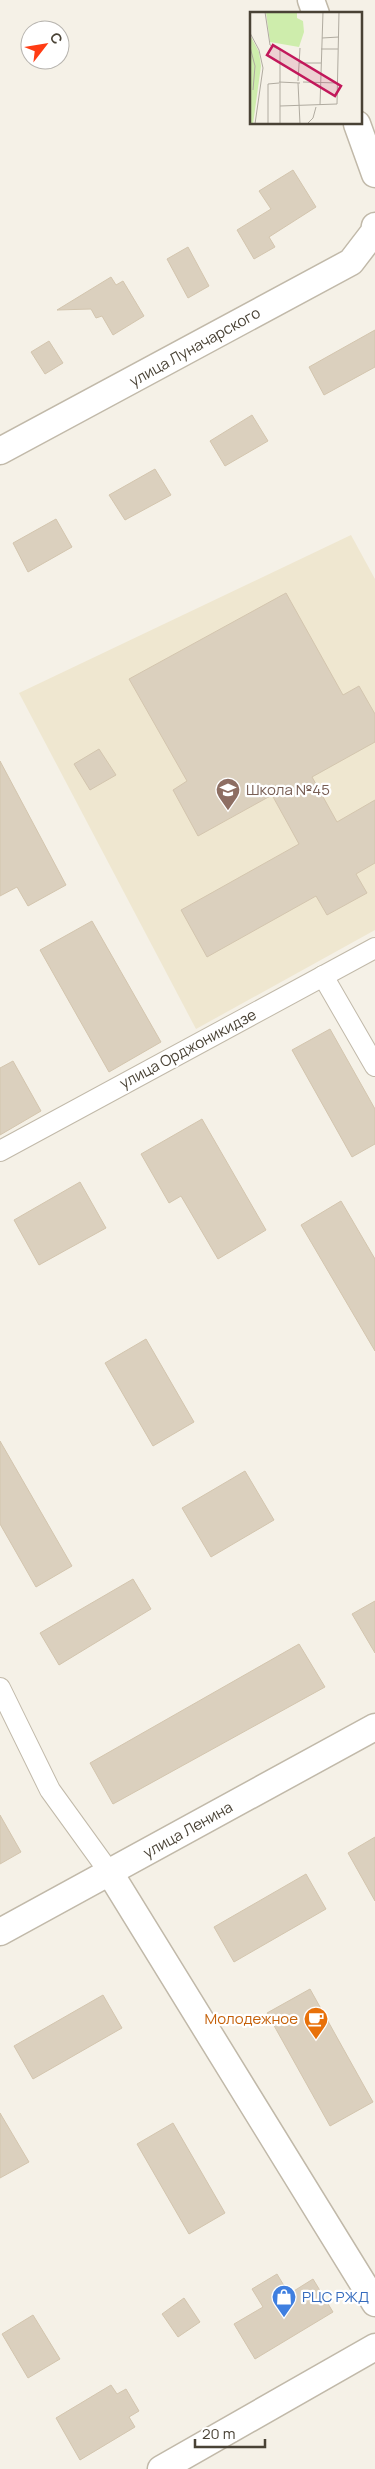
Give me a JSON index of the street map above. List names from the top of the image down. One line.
{"streets":{"street":["улица Луначарского","улица Орджоникидзе","улица Ленина"]},"places":{"school or university":["Школа №45"],"cafe":["Молодежное"],"shop":["РЦС РЖД"]},"scale_bar":"20 m","north":"top right"}
